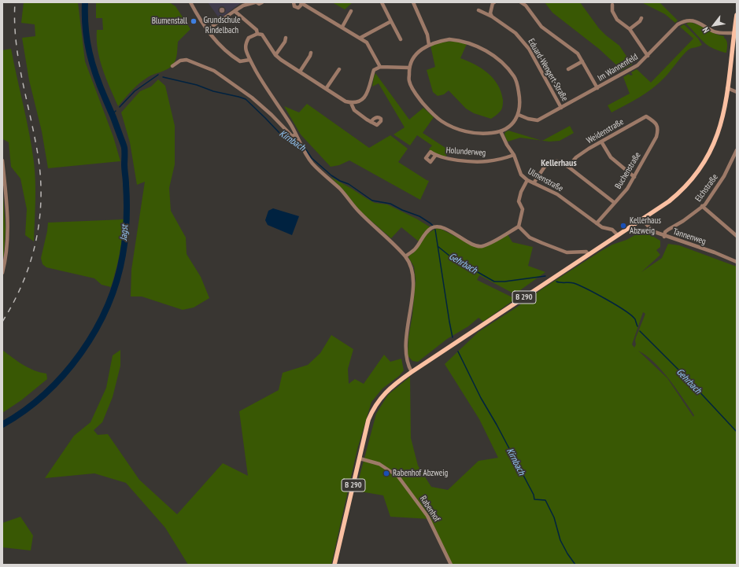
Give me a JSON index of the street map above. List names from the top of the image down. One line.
{"streets":{"main road":["B 290"],"street":["Im Wannenfeld","Eduard-Wengert-Straße","Weidenstraße","Holunderweg","Buchenstraße","Ulmenstraße","Elchstraße","Tannenweg","Rabenhof"]},"crossings":[["Im Wannenfeld","Eduard-Wengert-Straße"],["Im Wannenfeld","Ulmenstraße"],["Im Wannenfeld","B 290"],["Weidenstraße","Buchenstraße"],["Holunderweg","Ulmenstraße"],["Buchenstraße","Ulmenstraße"],["Ulmenstraße","B 290"],["Elchstraße","Tannenweg"],["Tannenweg","B 290"],["B 290","Rabenhof"]],"districts":["Kellerhaus"],"water":["Kirnbach","Jagst","Gehrbach"],"places":["Grundschule Rindelbach","Blumenstall","Kellerhaus Abzweig","Rabenhof Abzweig"],"north":"bottom left"}
